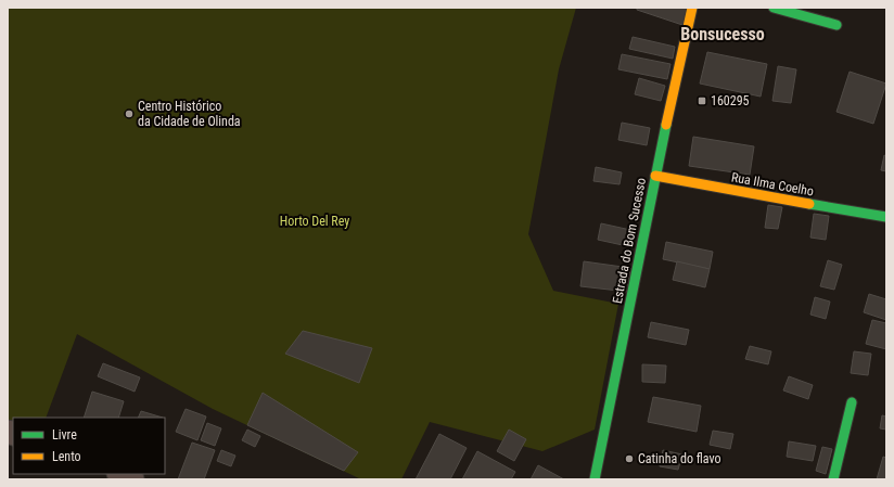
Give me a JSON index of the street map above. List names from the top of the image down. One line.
{"streets":{"street":["Rua Ilma Coelho","Estrada do Bom Sucesso"]},"crossings":[["Rua Ilma Coelho","Estrada do Bom Sucesso"]],"districts":["Bonsucesso"],"parks":["Horto Del Rey"],"places":{"transit":["160295"],"other":["Centro Histórico da Cidade de Olinda","Catinha do flavo"]},"legend":["Livre","Lento"]}
